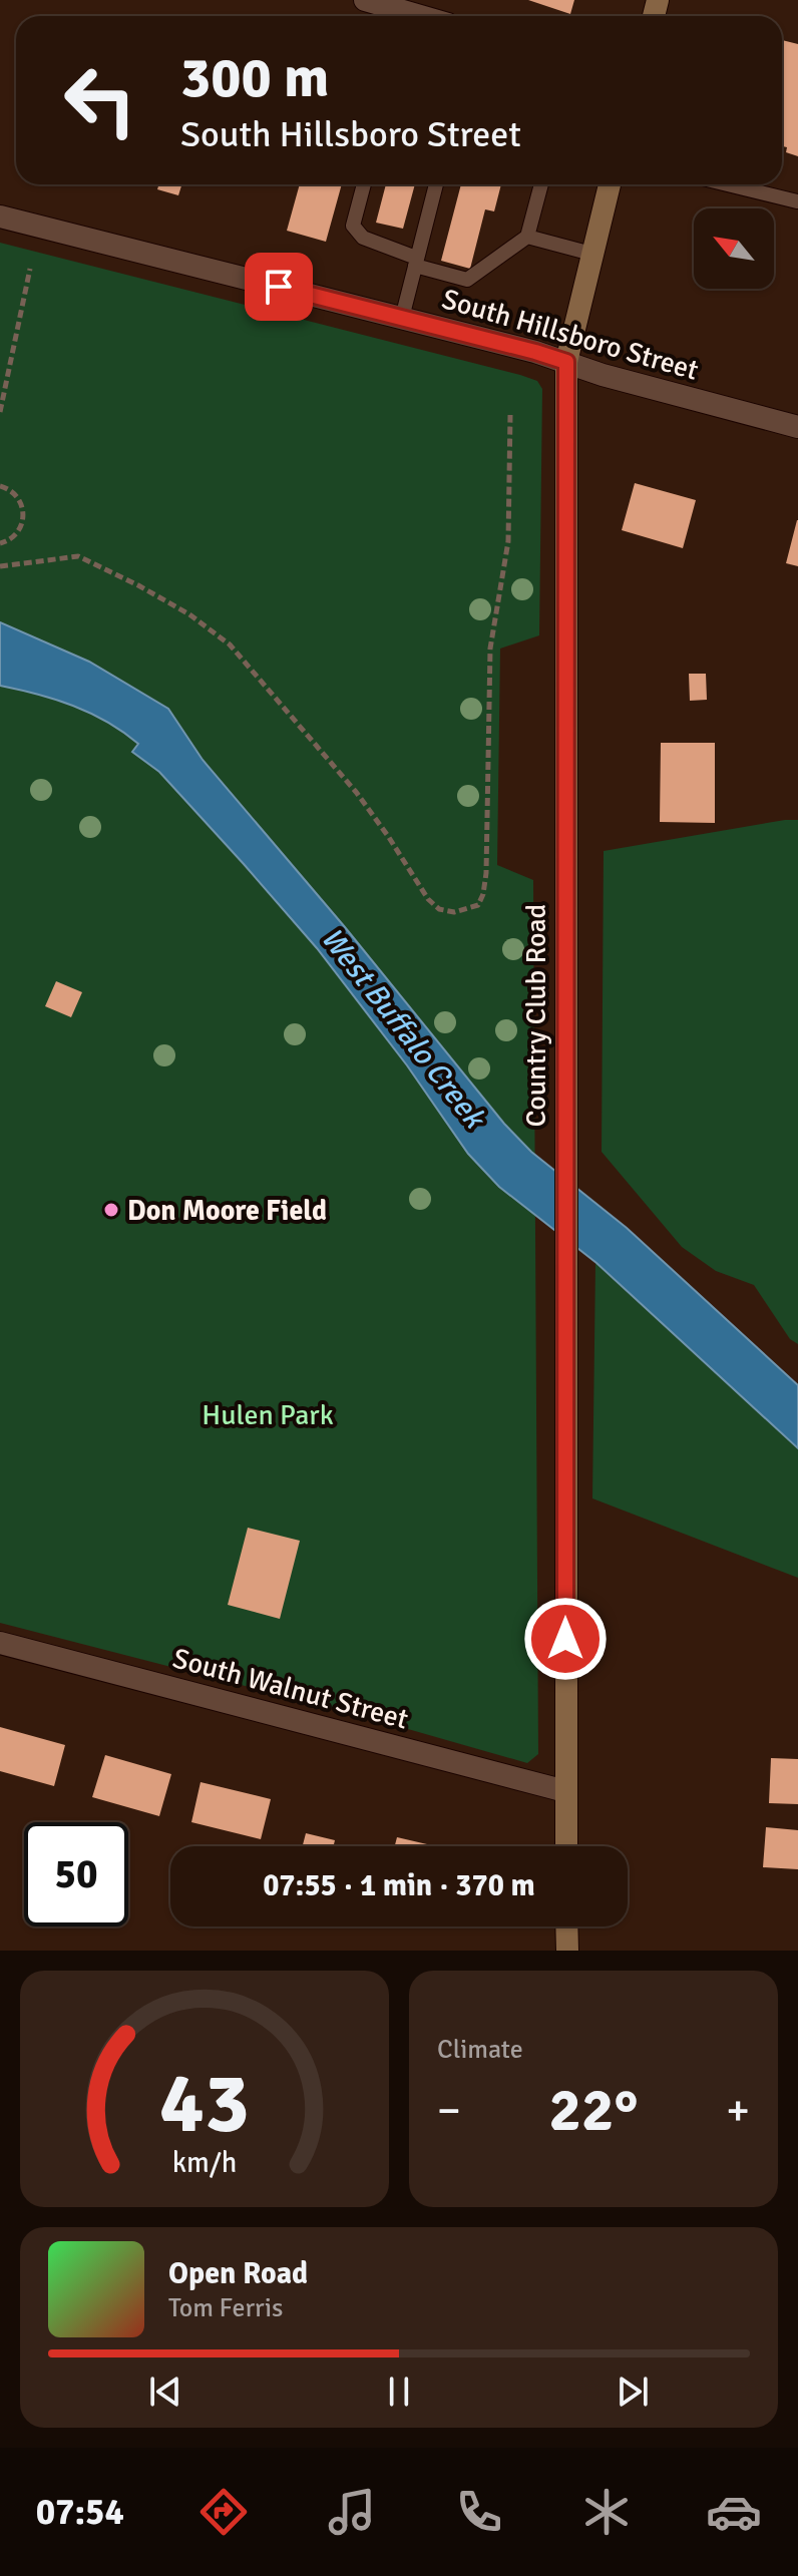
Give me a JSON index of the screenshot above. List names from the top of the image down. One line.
{"streets":{"main road":["Country Club Road"],"street":["South Hillsboro Street","South Walnut Street"]},"crossings":[["South Hillsboro Street","Country Club Road"],["Country Club Road","South Walnut Street"]],"water":["West Buffalo Creek"],"parks":["Hulen Park"],"places":["Don Moore Field"],"north":"top left","page":{"turn":["300 m","South Hillsboro Street"],"limit":"50","trip":"07:55 · 1 min · 370 m","tile":"Climate","heat":["−","22°","+"],"song":["Open Road","Tom Ferris"],"tabs":"07:54","gauge":["43","km/h"]}}
